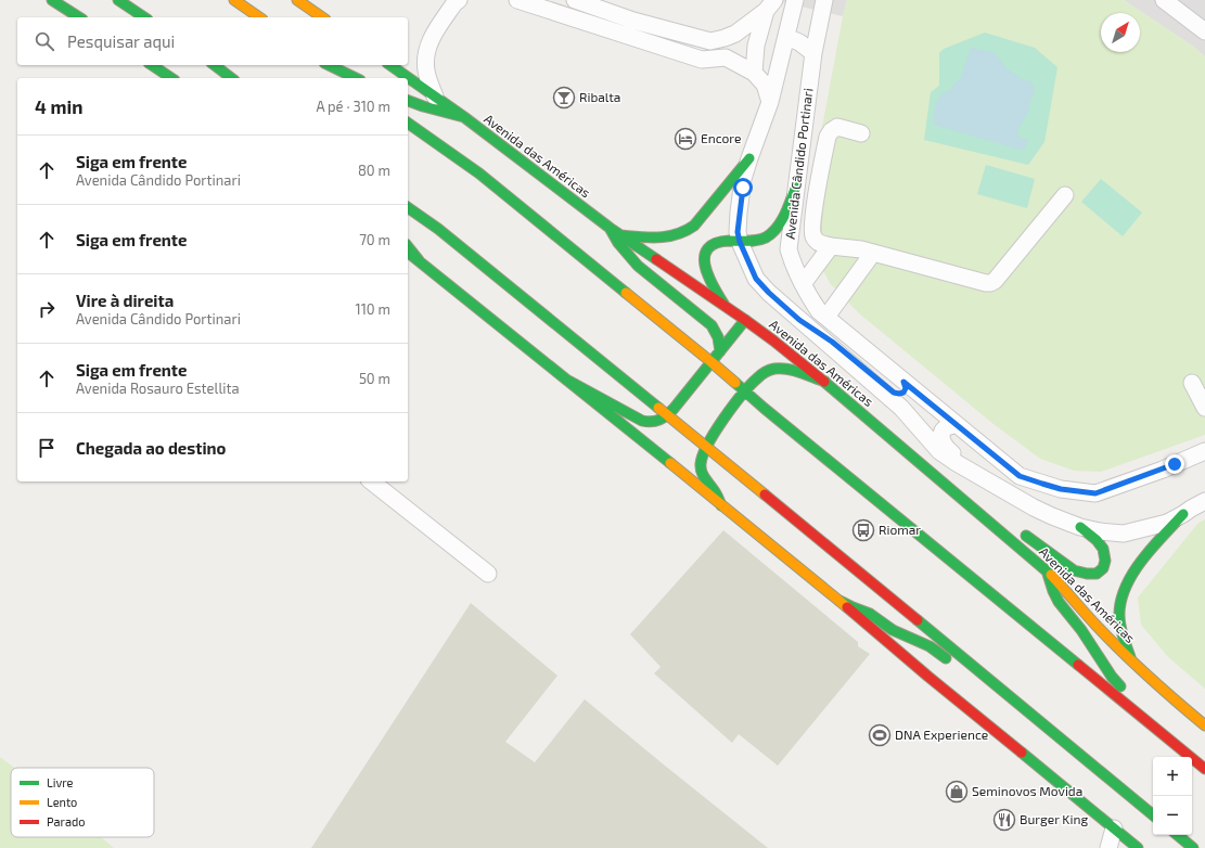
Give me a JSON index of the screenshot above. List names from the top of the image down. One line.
{"streets":{"main road":["Avenida das Américas"],"street":["Avenida Cândido Portinari"]},"places":{"bar":["Ribalta"],"hotel":["Encore"],"bus stop":["Riomar"],"sports":["DNA Experience"],"shop":["Seminovos Movida"],"restaurant":["Burger King"]},"legend":["Livre","Lento","Parado"],"north":"top right","page":{"search":"Pesquisar aqui","heading":["4 min","A pé · 310 m"],"list":[["Siga em frente","Avenida Cândido Portinari","80 m"],["Siga em frente","70 m"],["Vire à direita","Avenida Cândido Portinari","110 m"],["Siga em frente","Avenida Rosauro Estellita","50 m"],"Chegada ao destino"],"map_buttons":["+","−"]}}
